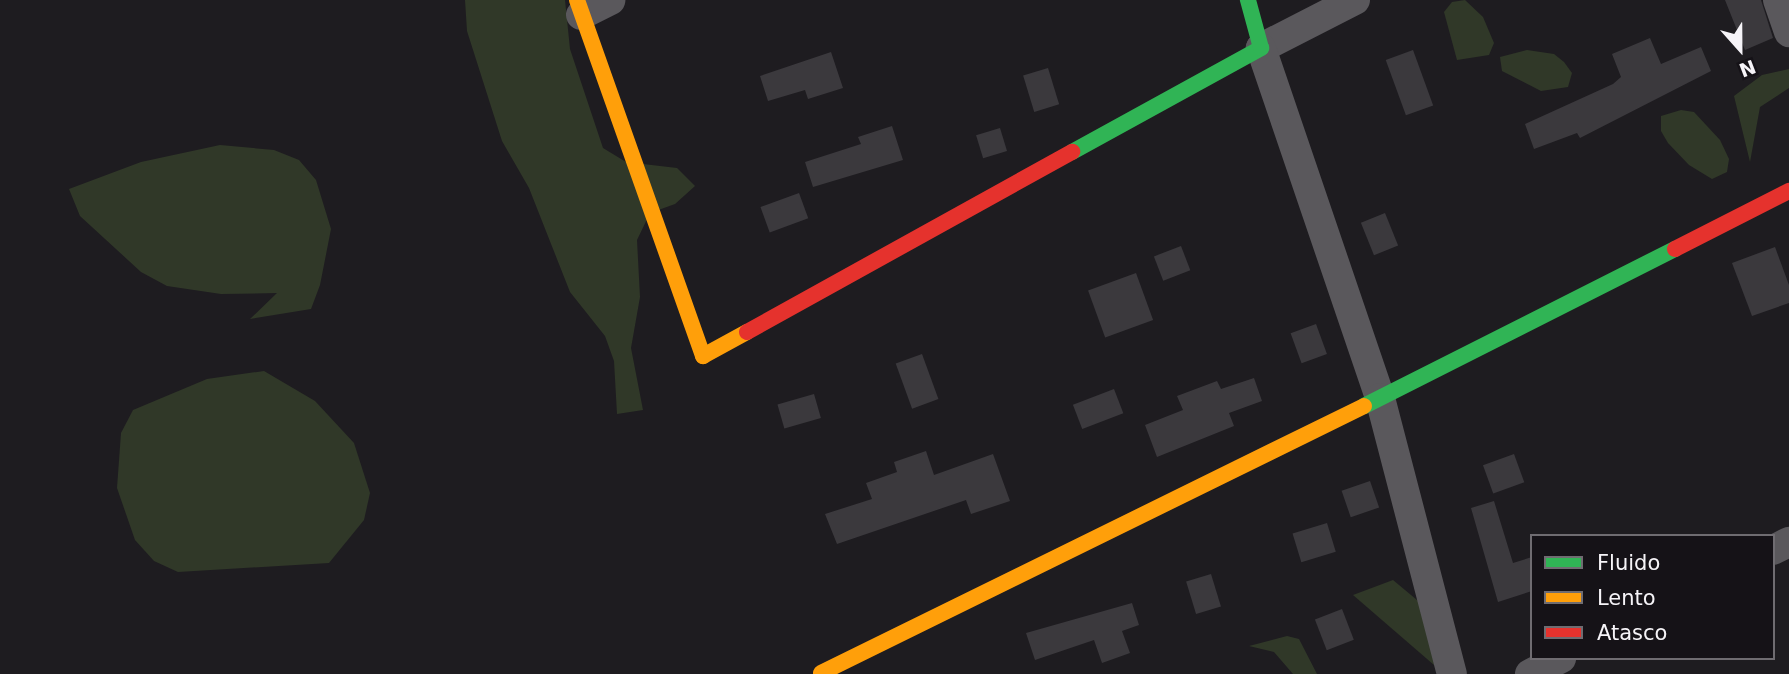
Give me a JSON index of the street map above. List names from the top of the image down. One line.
{"legend":["Fluido","Lento","Atasco"],"north":"bottom"}
